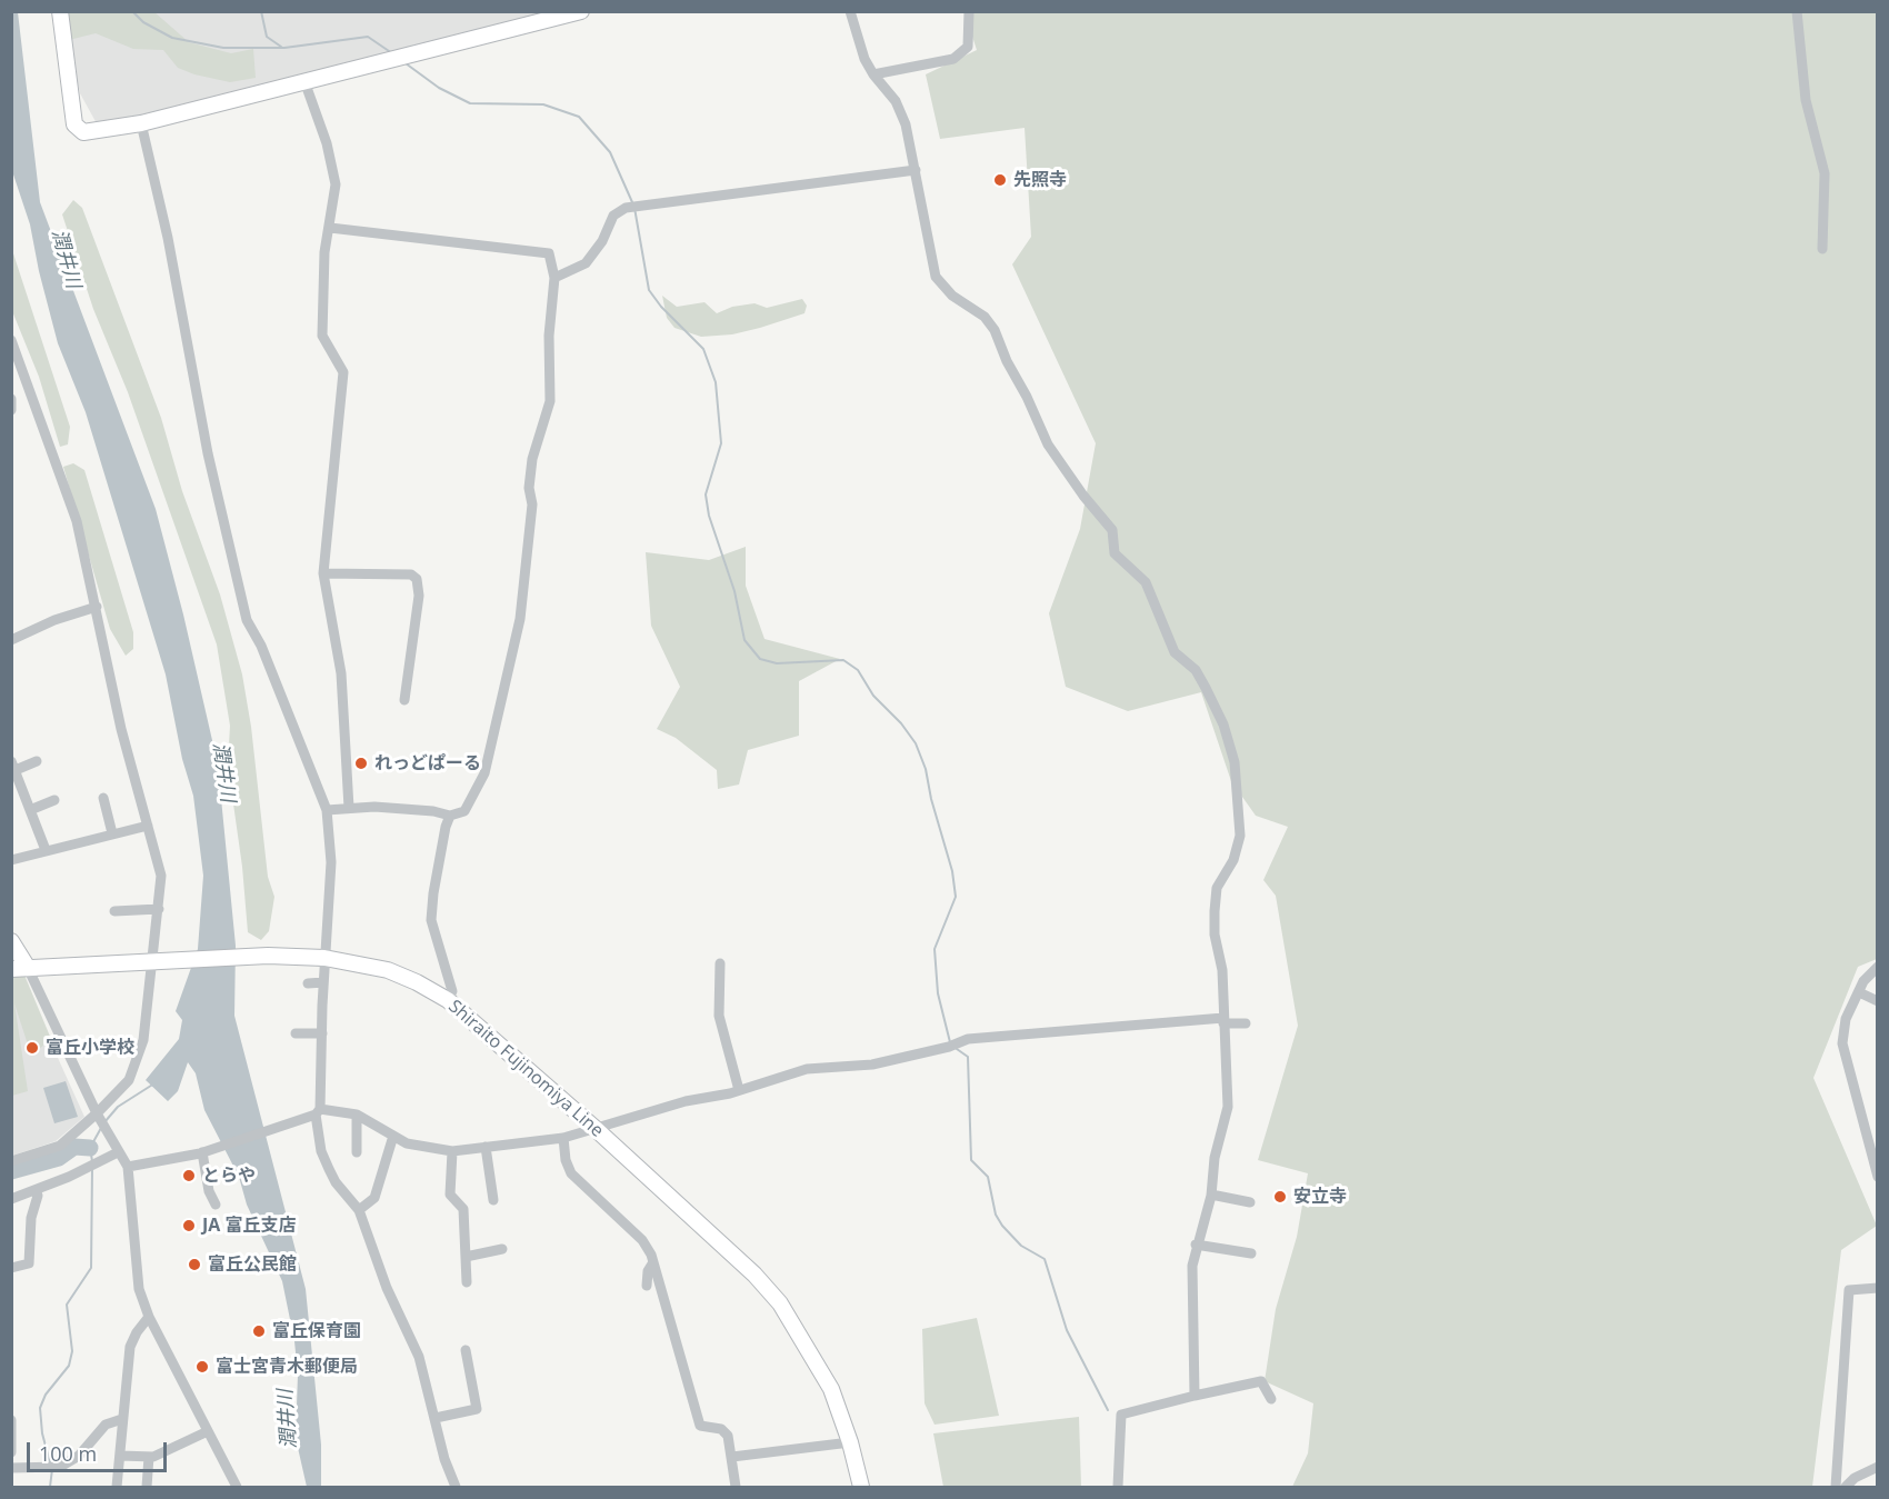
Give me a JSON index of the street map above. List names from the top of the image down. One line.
{"streets":{"main road":["Shiraito Fujinomiya Line"]},"water":["潤井川"],"places":["先照寺","れっどぱーる","富丘小学校","とらや","安立寺","JA 富丘支店","富丘公民館","富丘保育園","富士宮青木郵便局"],"scale_bar":"100 m"}
